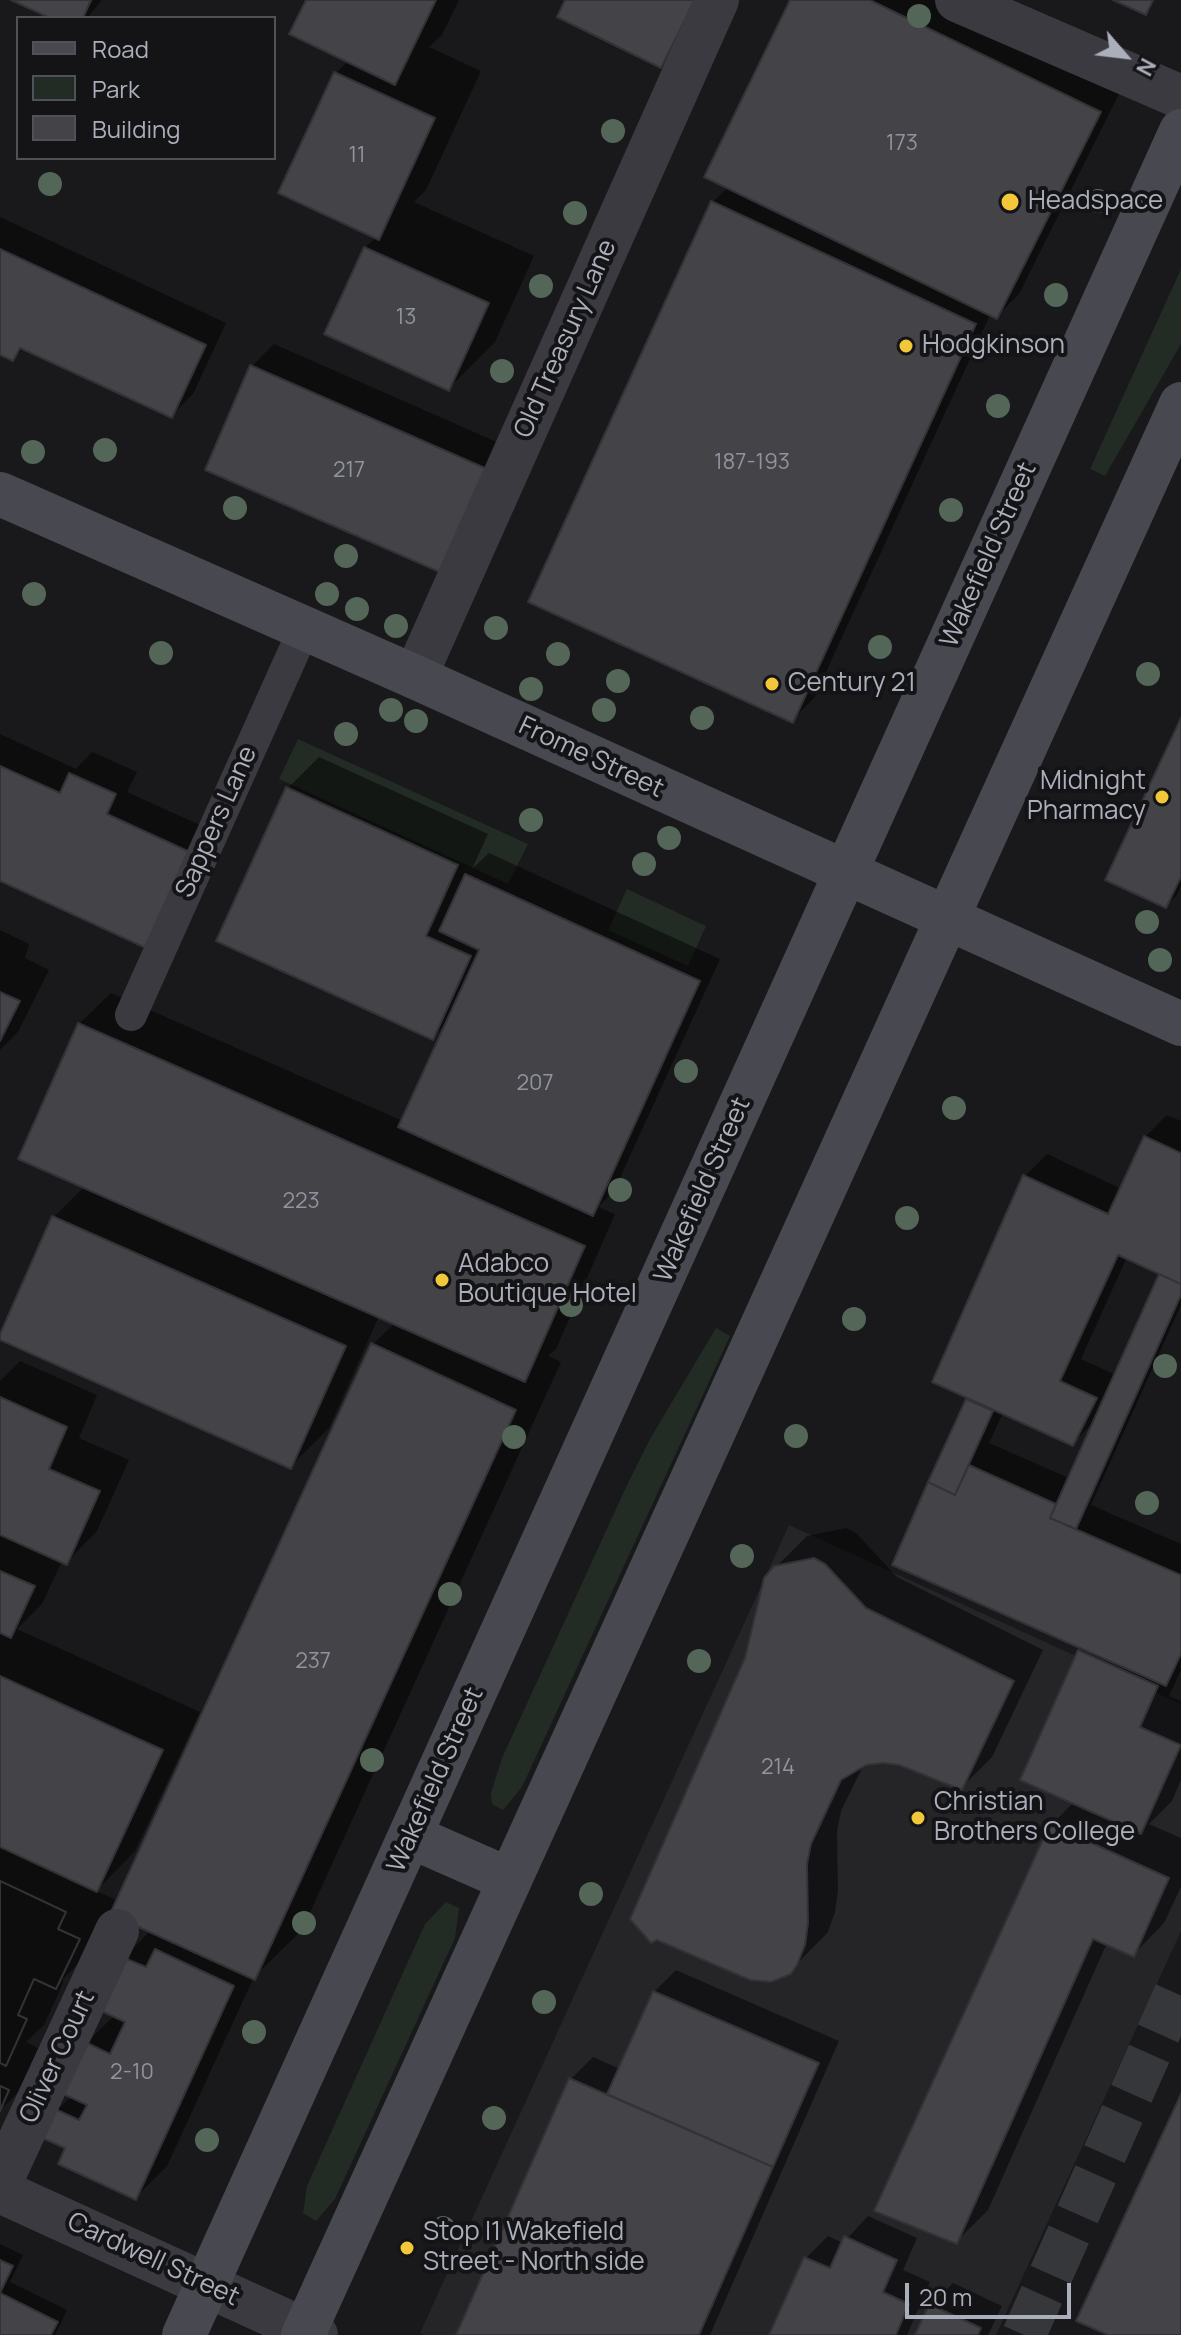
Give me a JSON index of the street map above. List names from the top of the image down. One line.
{"streets":{"main road":["Wakefield Street","Frome Street"],"street":["Old Treasury Lane","Oliver Court","Cardwell Street"],"lane":["Sappers Lane"]},"crossings":[["Old Treasury Lane","Frome Street"],["Wakefield Street","Frome Street"],["Wakefield Street","Cardwell Street"],["Frome Street","Sappers Lane"]],"places":["Headspace","Hodgkinson","Century 21","Midnight Pharmacy","Adabco Boutique Hotel","Christian Brothers College","Stop I1 Wakefield Street - North side"],"house_numbers":["173","11","13","187-193","217","207","223","237","214","2-10"],"legend":["Road","Park","Building"],"scale_bar":"20 m","north":"bottom right"}
